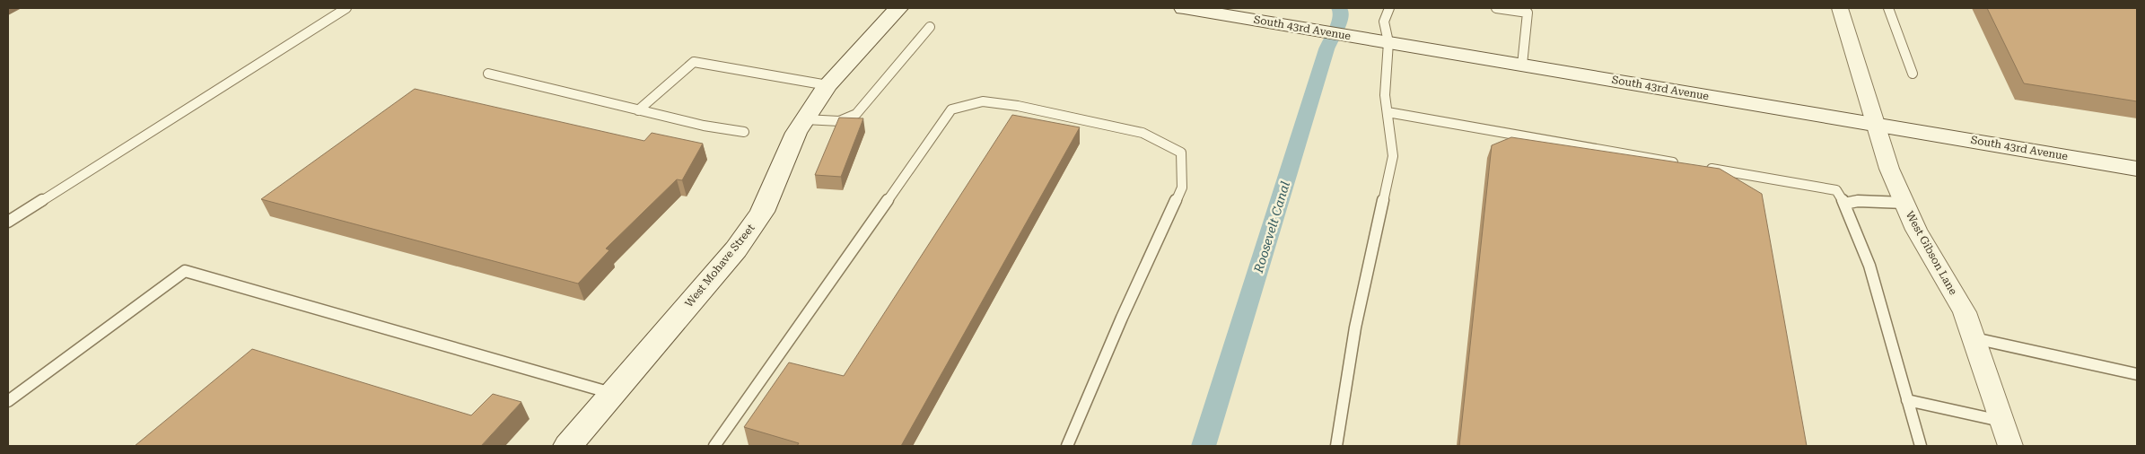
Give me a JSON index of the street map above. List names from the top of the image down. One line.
{"streets":{"main road":["South 43rd Avenue","West Mohave Street"],"street":["West Gibson Lane"]},"crossings":[["South 43rd Avenue","West Gibson Lane"]],"water":["Roosevelt Canal"]}
